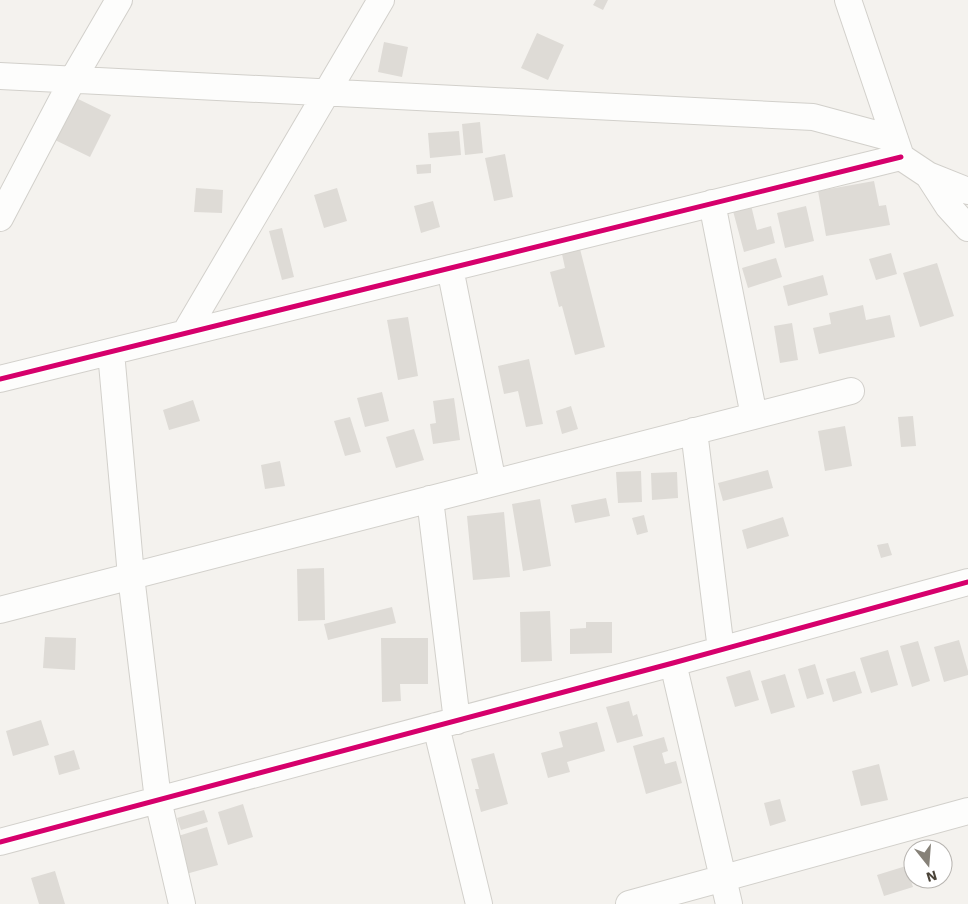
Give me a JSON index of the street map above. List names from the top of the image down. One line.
{"north":"bottom"}
